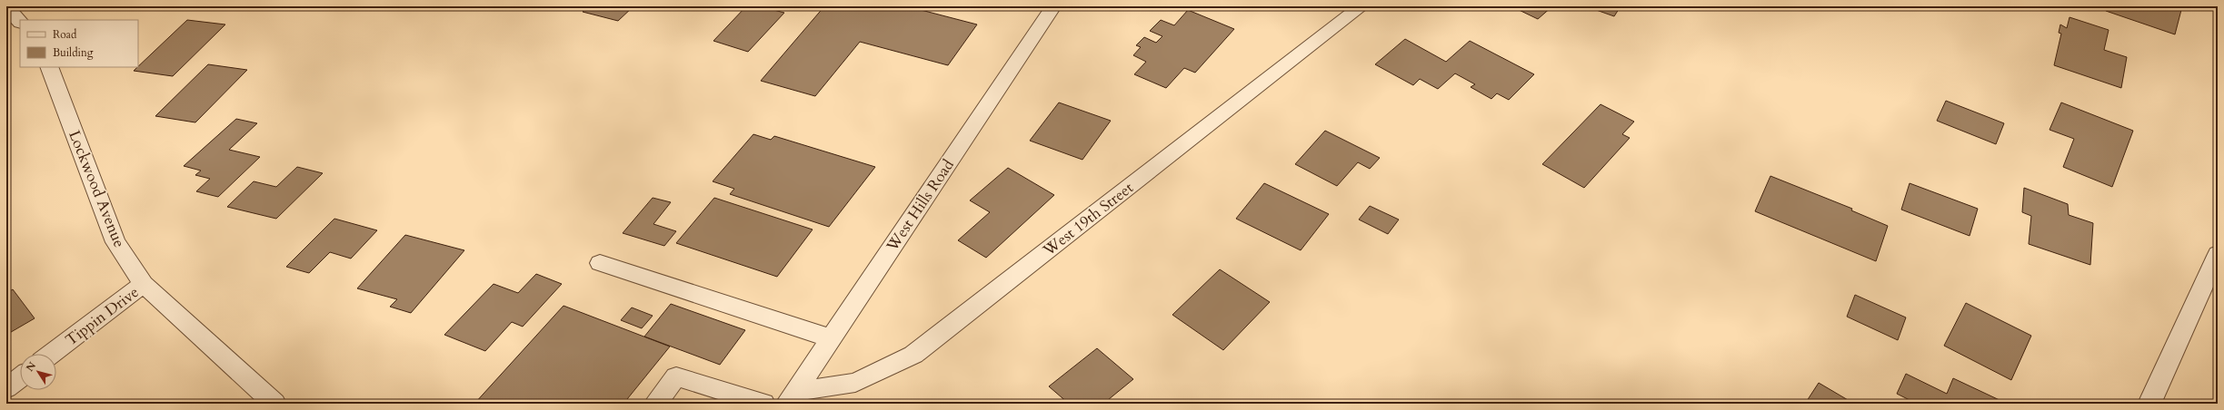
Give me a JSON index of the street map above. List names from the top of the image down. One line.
{"streets":{"street":["Lockwood Avenue","West Hills Road","West 19th Street","Tippin Drive"]},"crossings":[["Lockwood Avenue","Tippin Drive"],["West Hills Road","West 19th Street"]],"legend":["Road","Building"],"north":"top left"}
